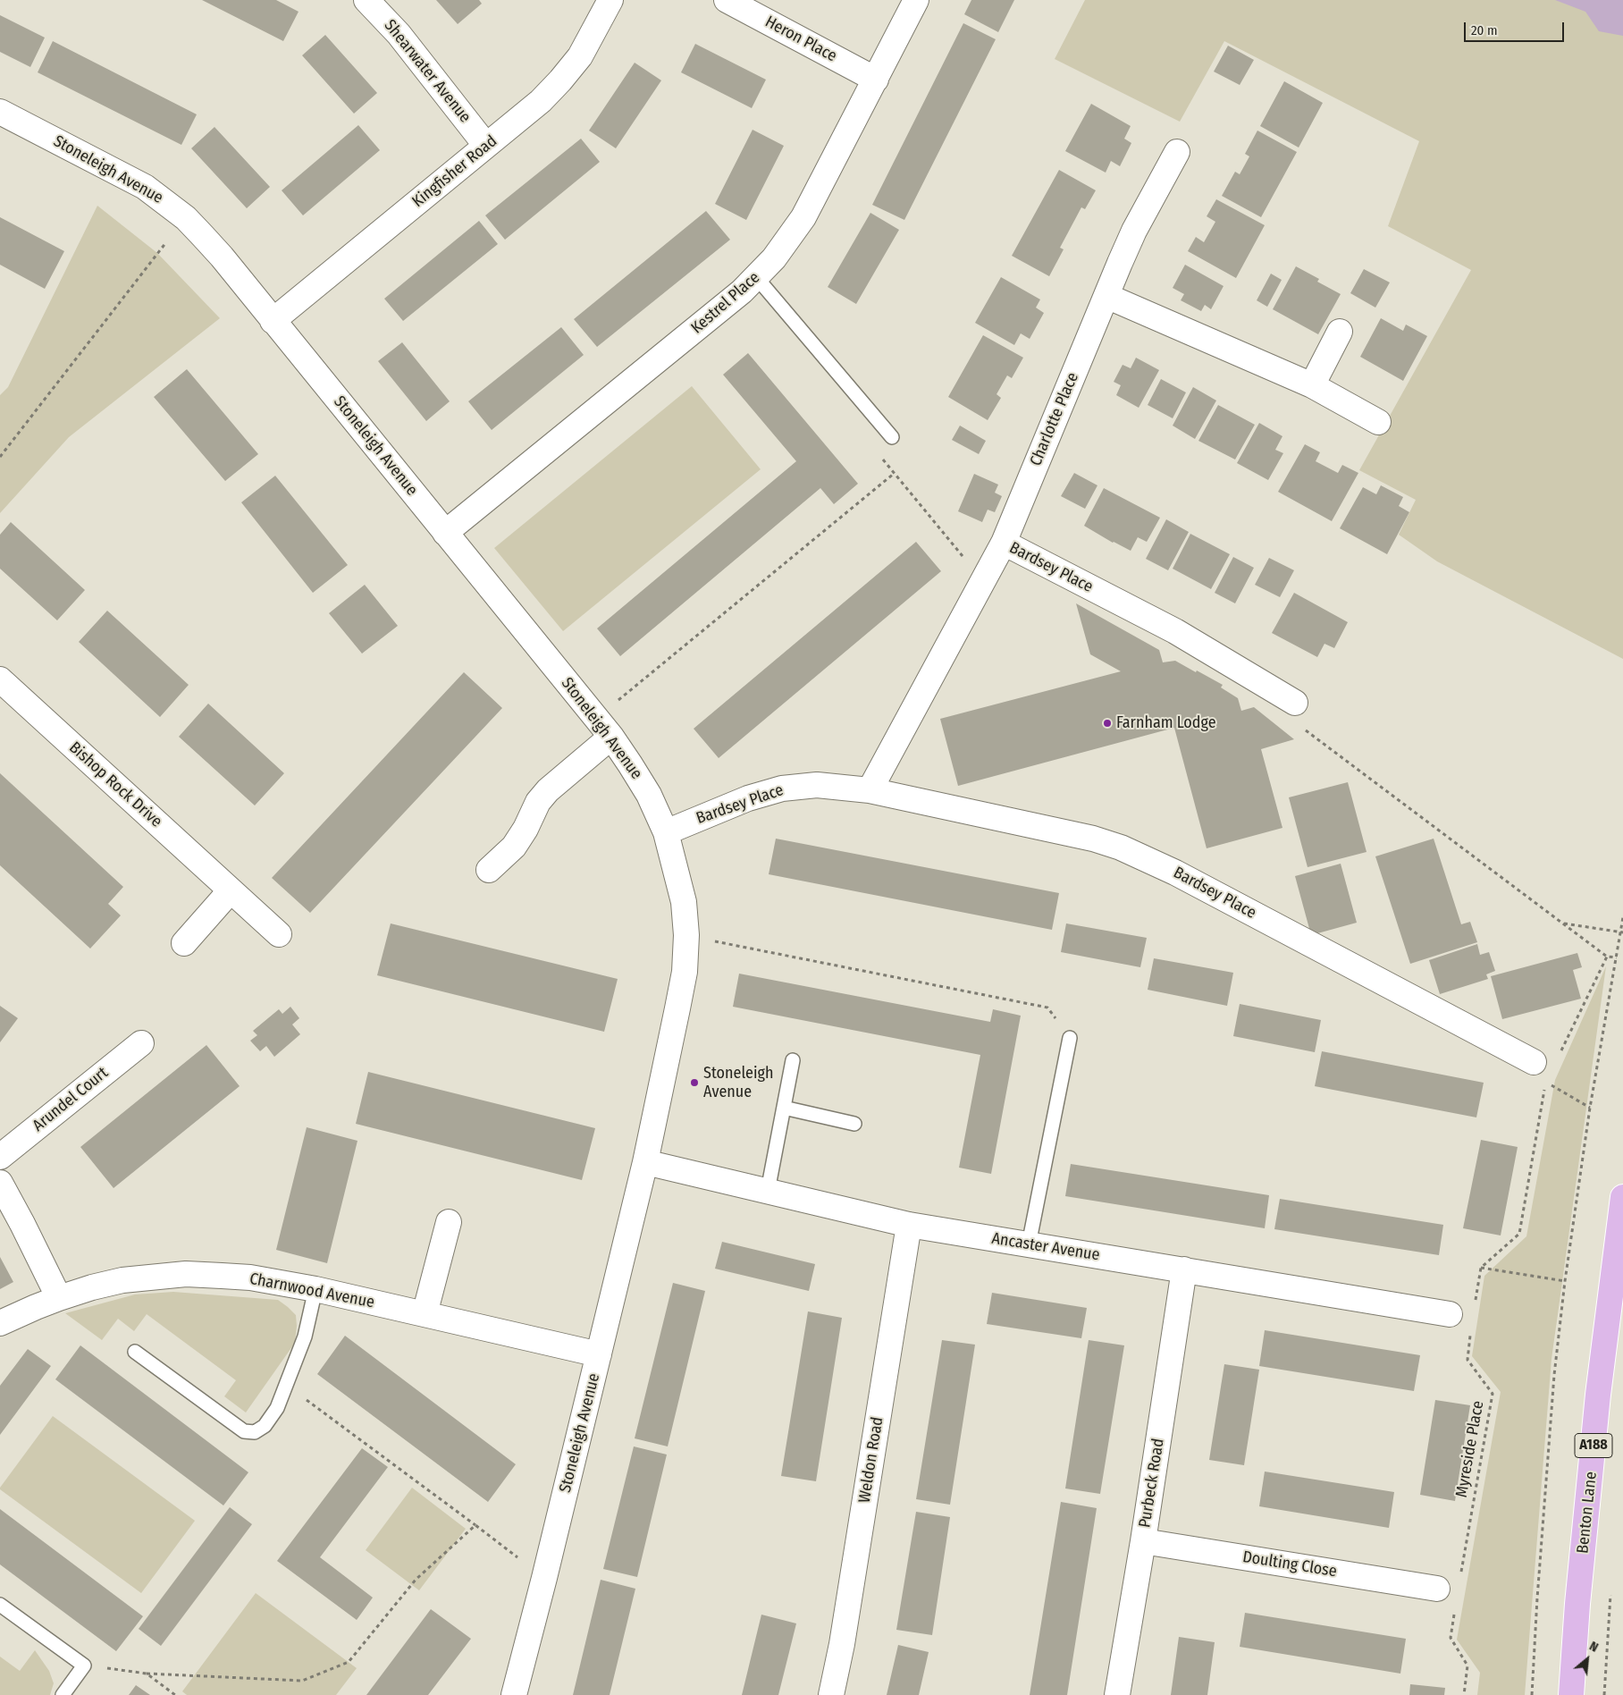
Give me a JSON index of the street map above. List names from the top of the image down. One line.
{"streets":{"main road":["A188","Benton Lane"],"street":["Heron Place","Shearwater Avenue","Stoneleigh Avenue","Kingfisher Road","Kestrel Place","Charlotte Place","Bardsey Place","Bishop Rock Drive","Arundel Court","Ancaster Avenue","Charnwood Avenue","Weldon Road","Purbeck Road","Doulting Close"],"path":["Myreside Place"]},"crossings":[["Heron Place","Kestrel Place"],["Shearwater Avenue","Kingfisher Road"],["Stoneleigh Avenue","Kingfisher Road"],["Stoneleigh Avenue","Kestrel Place"],["Stoneleigh Avenue","Bardsey Place"],["Stoneleigh Avenue","Ancaster Avenue"],["Stoneleigh Avenue","Charnwood Avenue"],["Charlotte Place","Bardsey Place"],["Ancaster Avenue","Weldon Road"],["Ancaster Avenue","Purbeck Road"],["Purbeck Road","Doulting Close"]],"places":["Farnham Lodge","Stoneleigh Avenue"],"scale_bar":"20 m","north":"top right"}
